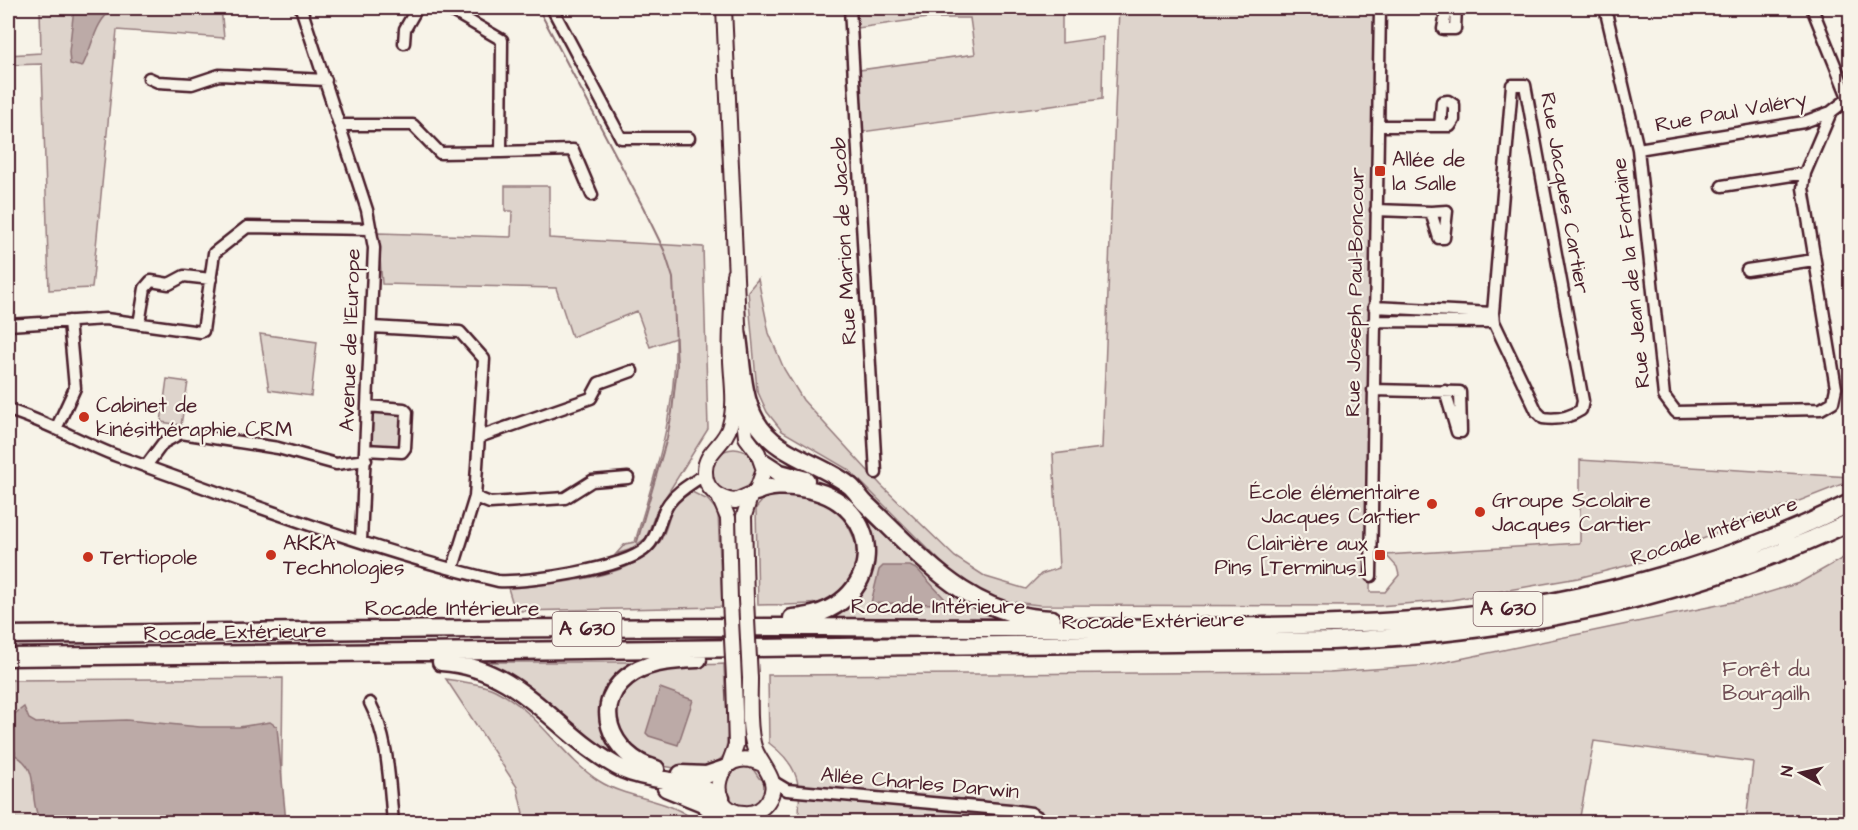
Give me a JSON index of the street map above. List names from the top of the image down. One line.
{"streets":{"highway":["Rocade Intérieure","A 630","Rocade Extérieure"],"street":["Rue Paul Valéry","Rue Jacques Cartier","Rue Marion de Jacob","Rue Jean de la Fontaine","Rue Joseph Paul-Boncour","Avenue de l'Europe","Allée Charles Darwin"]},"crossings":[["Rue Paul Valéry","Rue Jean de la Fontaine"]],"parks":["Forêt du Bourgailh"],"places":{"transit":["Allée de la Salle","Clairière aux Pins [Terminus]"],"other":["Cabinet de kinésithéraphie CRM","École élémentaire Jacques Cartier","Groupe Scolaire Jacques Cartier","AKKA Technologies","Tertiopole"]},"north":"left"}
